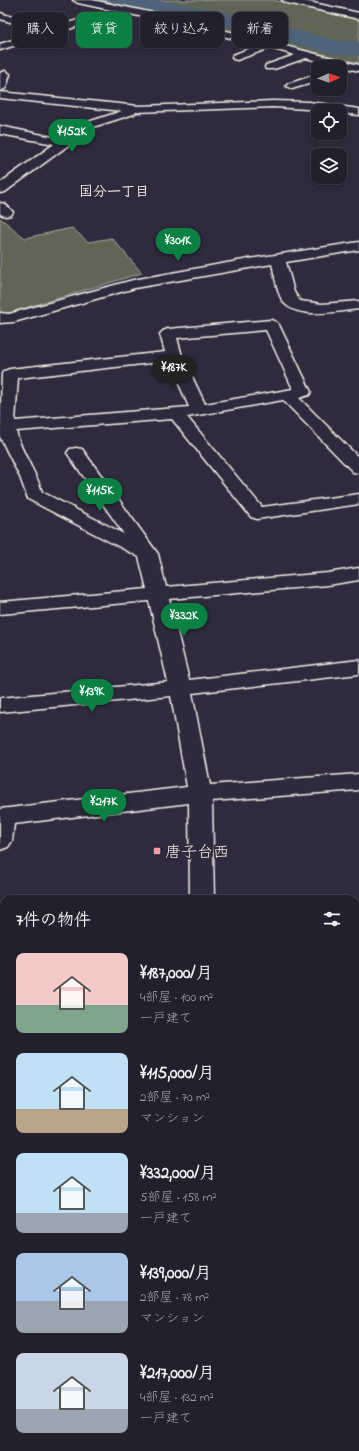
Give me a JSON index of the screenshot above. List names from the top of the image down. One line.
{"districts":["国分一丁目"],"places":{"transit":["唐子台西"]},"north":"right","page":{"chip":["購入","賃貸","絞り込み","新着"],"price":["¥152K","¥301K","¥187K","¥115K","¥332K","¥139K","¥217K"],"heading":"7件の物件","list":[{"name":"¥187,000/月","note":"4部屋 · 100 m² · 一戸建て"},{"name":"¥115,000/月","note":"2部屋 · 70 m² · マンション"},{"name":"¥332,000/月","note":"5部屋 · 158 m² · 一戸建て"},{"name":"¥139,000/月","note":"2部屋 · 78 m² · マンション"},{"name":"¥217,000/月","note":"4部屋 · 132 m² · 一戸建て"}]}}
